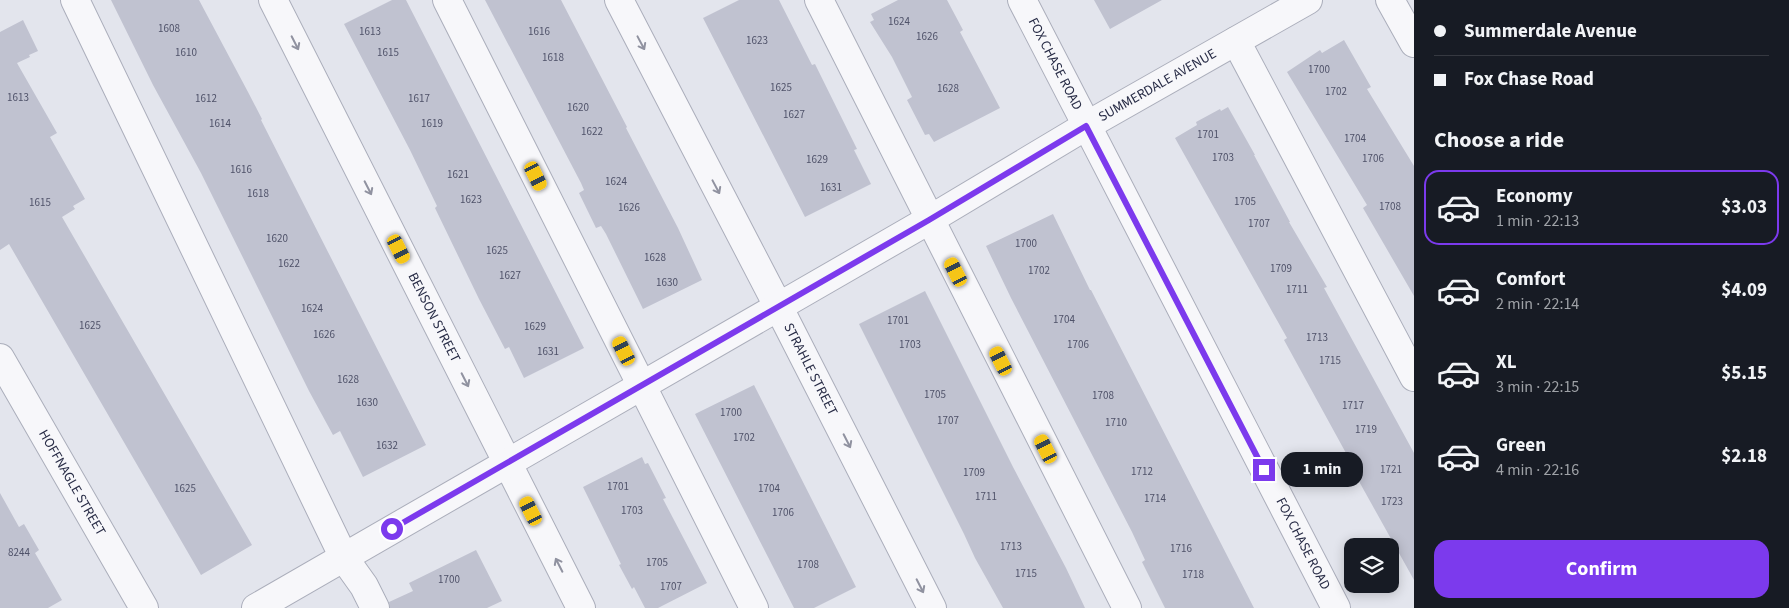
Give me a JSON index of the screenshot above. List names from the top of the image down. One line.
{"streets":{"street":["FOX CHASE ROAD","SUMMERDALE AVENUE","BENSON STREET","STRAHLE STREET","HOFFNAGLE STREET"]},"crossings":[["FOX CHASE ROAD","SUMMERDALE AVENUE"],["SUMMERDALE AVENUE","BENSON STREET"],["SUMMERDALE AVENUE","STRAHLE STREET"]],"house_numbers":["1624","1608","1613","1616","1626","1623","1610","1615","1618","1700","1625","1628","1702","1613","1612","1617","1620","1627","1614","1619","1622","1701","1704","1703","1706","1629","1616","1621","1624","1631","1618","1623","1705","1615","1708","1626","1707","1620","1700","1625","1628","1622","1709","1702","1627","1630","1711","1624","1704","1701","1625","1629","1626","1713","1703","1706","1631","1715","1628","1705","1708","1630","1717","1700","1707","1710","1719","1702","1632","1721","1712","1709","1701","1625","1704","1711","1714","1723","1703","1706","1713","1716","8244","1705","1708","1715","1718","1700","1707"],"page":{"banner":["Summerdale Avenue","Fox Chase Road"],"heading":"Choose a ride","list":[{"name":"Economy","note":"1 min · 22:13","value":"$3.03"},{"name":"Comfort","note":"2 min · 22:14","value":"$4.09"},{"name":"XL","note":"3 min · 22:15","value":"$5.15"},{"name":"Green","note":"4 min · 22:16","value":"$2.18"}],"bubble":"1 min","buttons":"Confirm"}}
